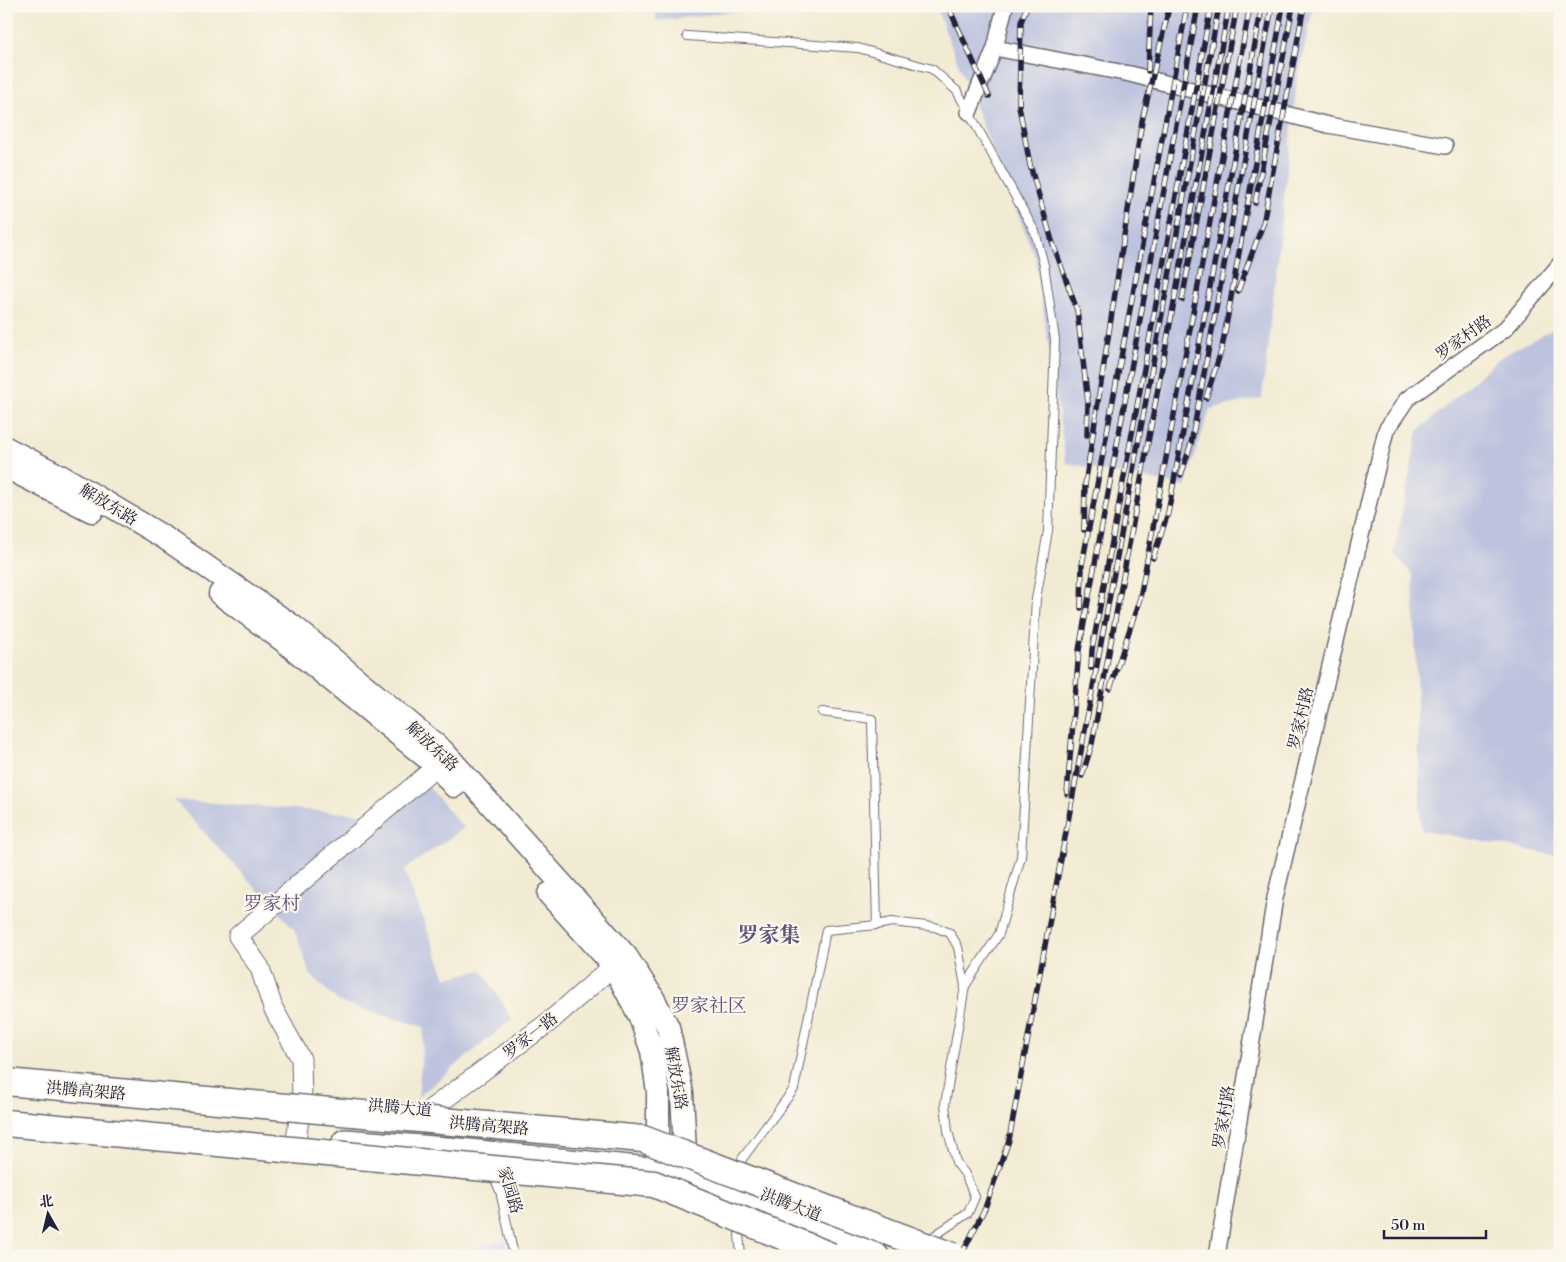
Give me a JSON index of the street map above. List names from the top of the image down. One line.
{"streets":{"highway":["洪腾高架路"],"main road":["解放东路","洪腾大道"],"street":["罗家村路","罗家一路"],"lane":["家园路"]},"crossings":[["解放东路","罗家一路"],["解放东路","洪腾大道"],["罗家一路","洪腾大道"],["洪腾大道","家园路"]],"districts":["罗家村","罗家集","罗家社区"],"scale_bar":"50 m","north":"top"}
